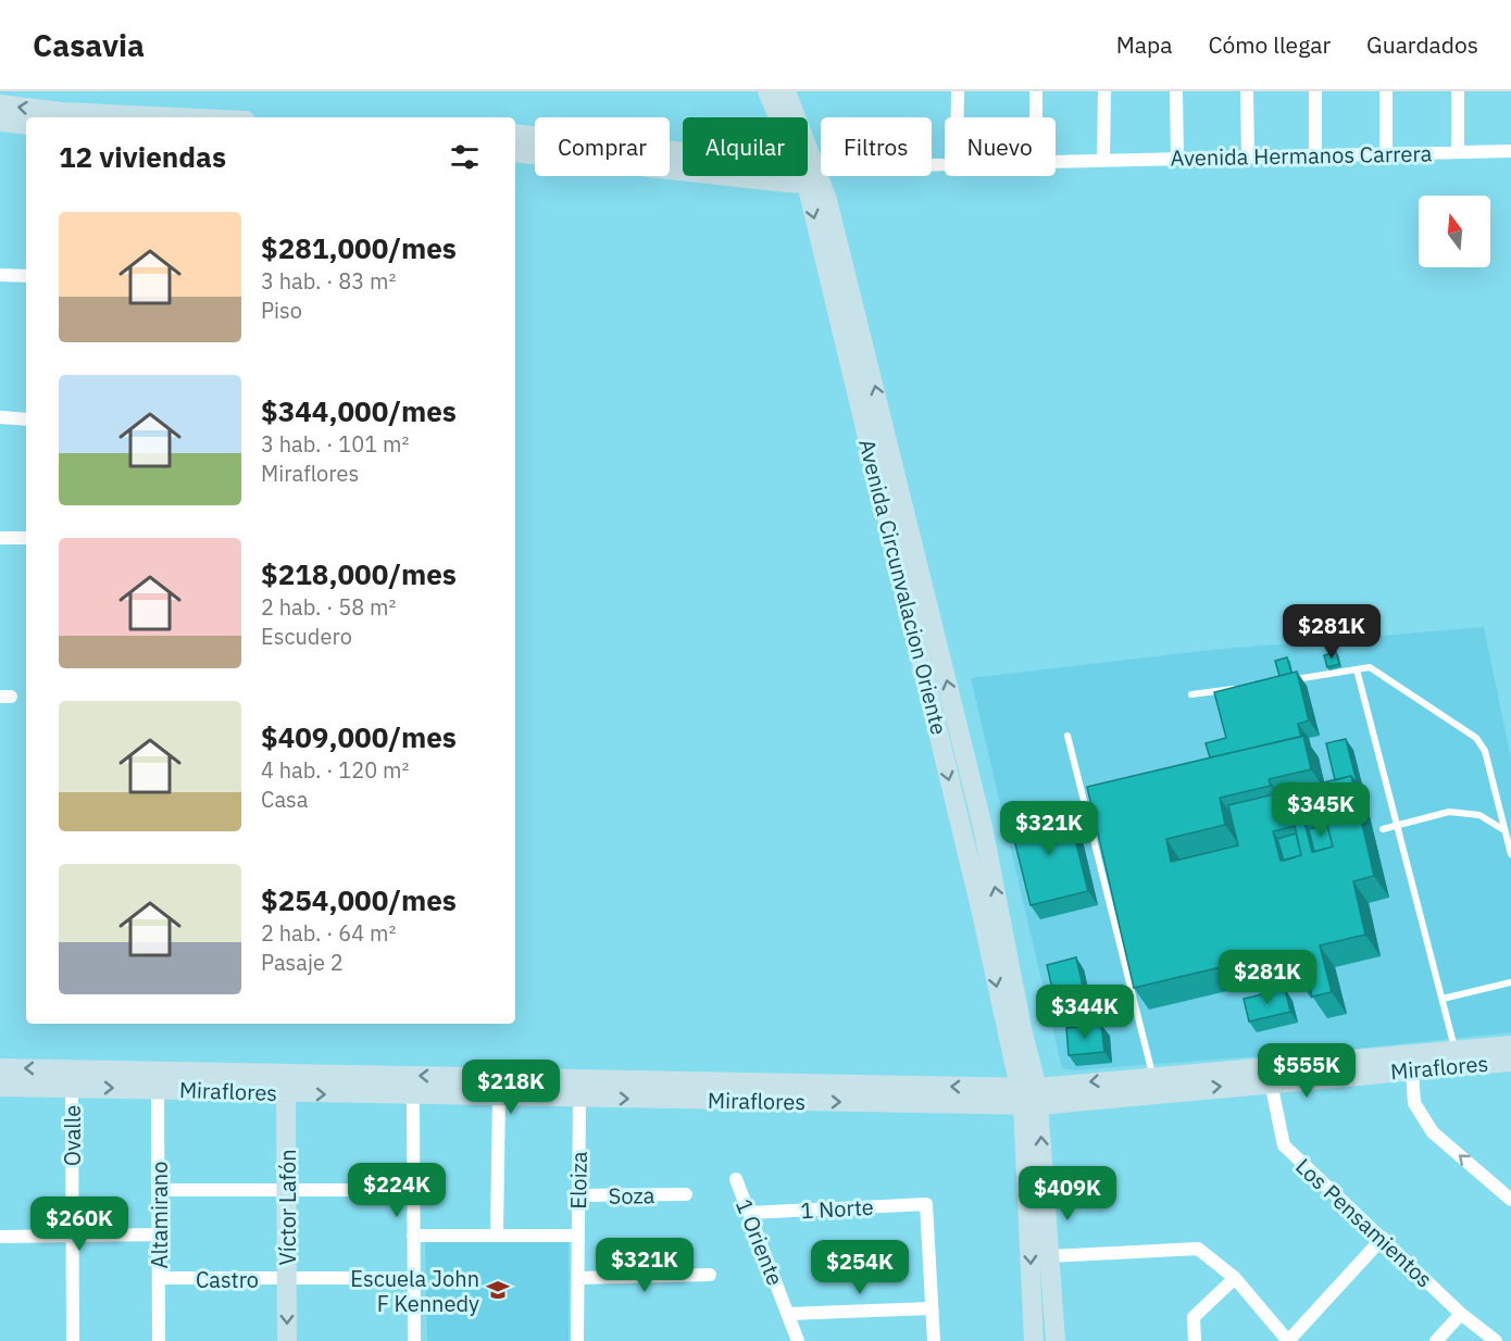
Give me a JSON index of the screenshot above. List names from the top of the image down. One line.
{"streets":{"main road":["Avenida Hermanos Carrera","Avenida Circunvalacion Oriente","Miraflores","Víctor Lafón"],"street":["Ovalle","Eloiza","Soza","1 Norte","Altamirano","Los Pensamientos","1 Oriente","Castro"]},"crossings":[["Avenida Hermanos Carrera","Avenida Circunvalacion Oriente"],["Avenida Circunvalacion Oriente","Miraflores"],["Miraflores","Ovalle"],["Miraflores","Eloiza"],["Miraflores","Víctor Lafón"],["Miraflores","Altamirano"],["Miraflores","Los Pensamientos"],["Eloiza","Soza"],["Víctor Lafón","Castro"],["1 Norte","1 Oriente"],["Altamirano","Castro"]],"places":{"school or university":["Escuela John F Kennedy"]},"north":"top","page":{"header":"Casavia","nav":["Mapa","Cómo llegar","Guardados"],"chip":["Comprar","Alquilar","Filtros","Nuevo"],"heading":"12 viviendas","list":[{"name":"$281,000/mes","note":"3 hab. · 83 m² · Piso"},{"name":"$344,000/mes","note":"3 hab. · 101 m² · Miraflores"},{"name":"$218,000/mes","note":"2 hab. · 58 m² · Escudero"},{"name":"$409,000/mes","note":"4 hab. · 120 m² · Casa"},{"name":"$254,000/mes","note":"2 hab. · 64 m² · Pasaje 2"}],"price":["$281K","$345K","$321K","$281K","$344K","$555K","$218K","$224K","$409K","$260K","$321K","$254K"]}}
